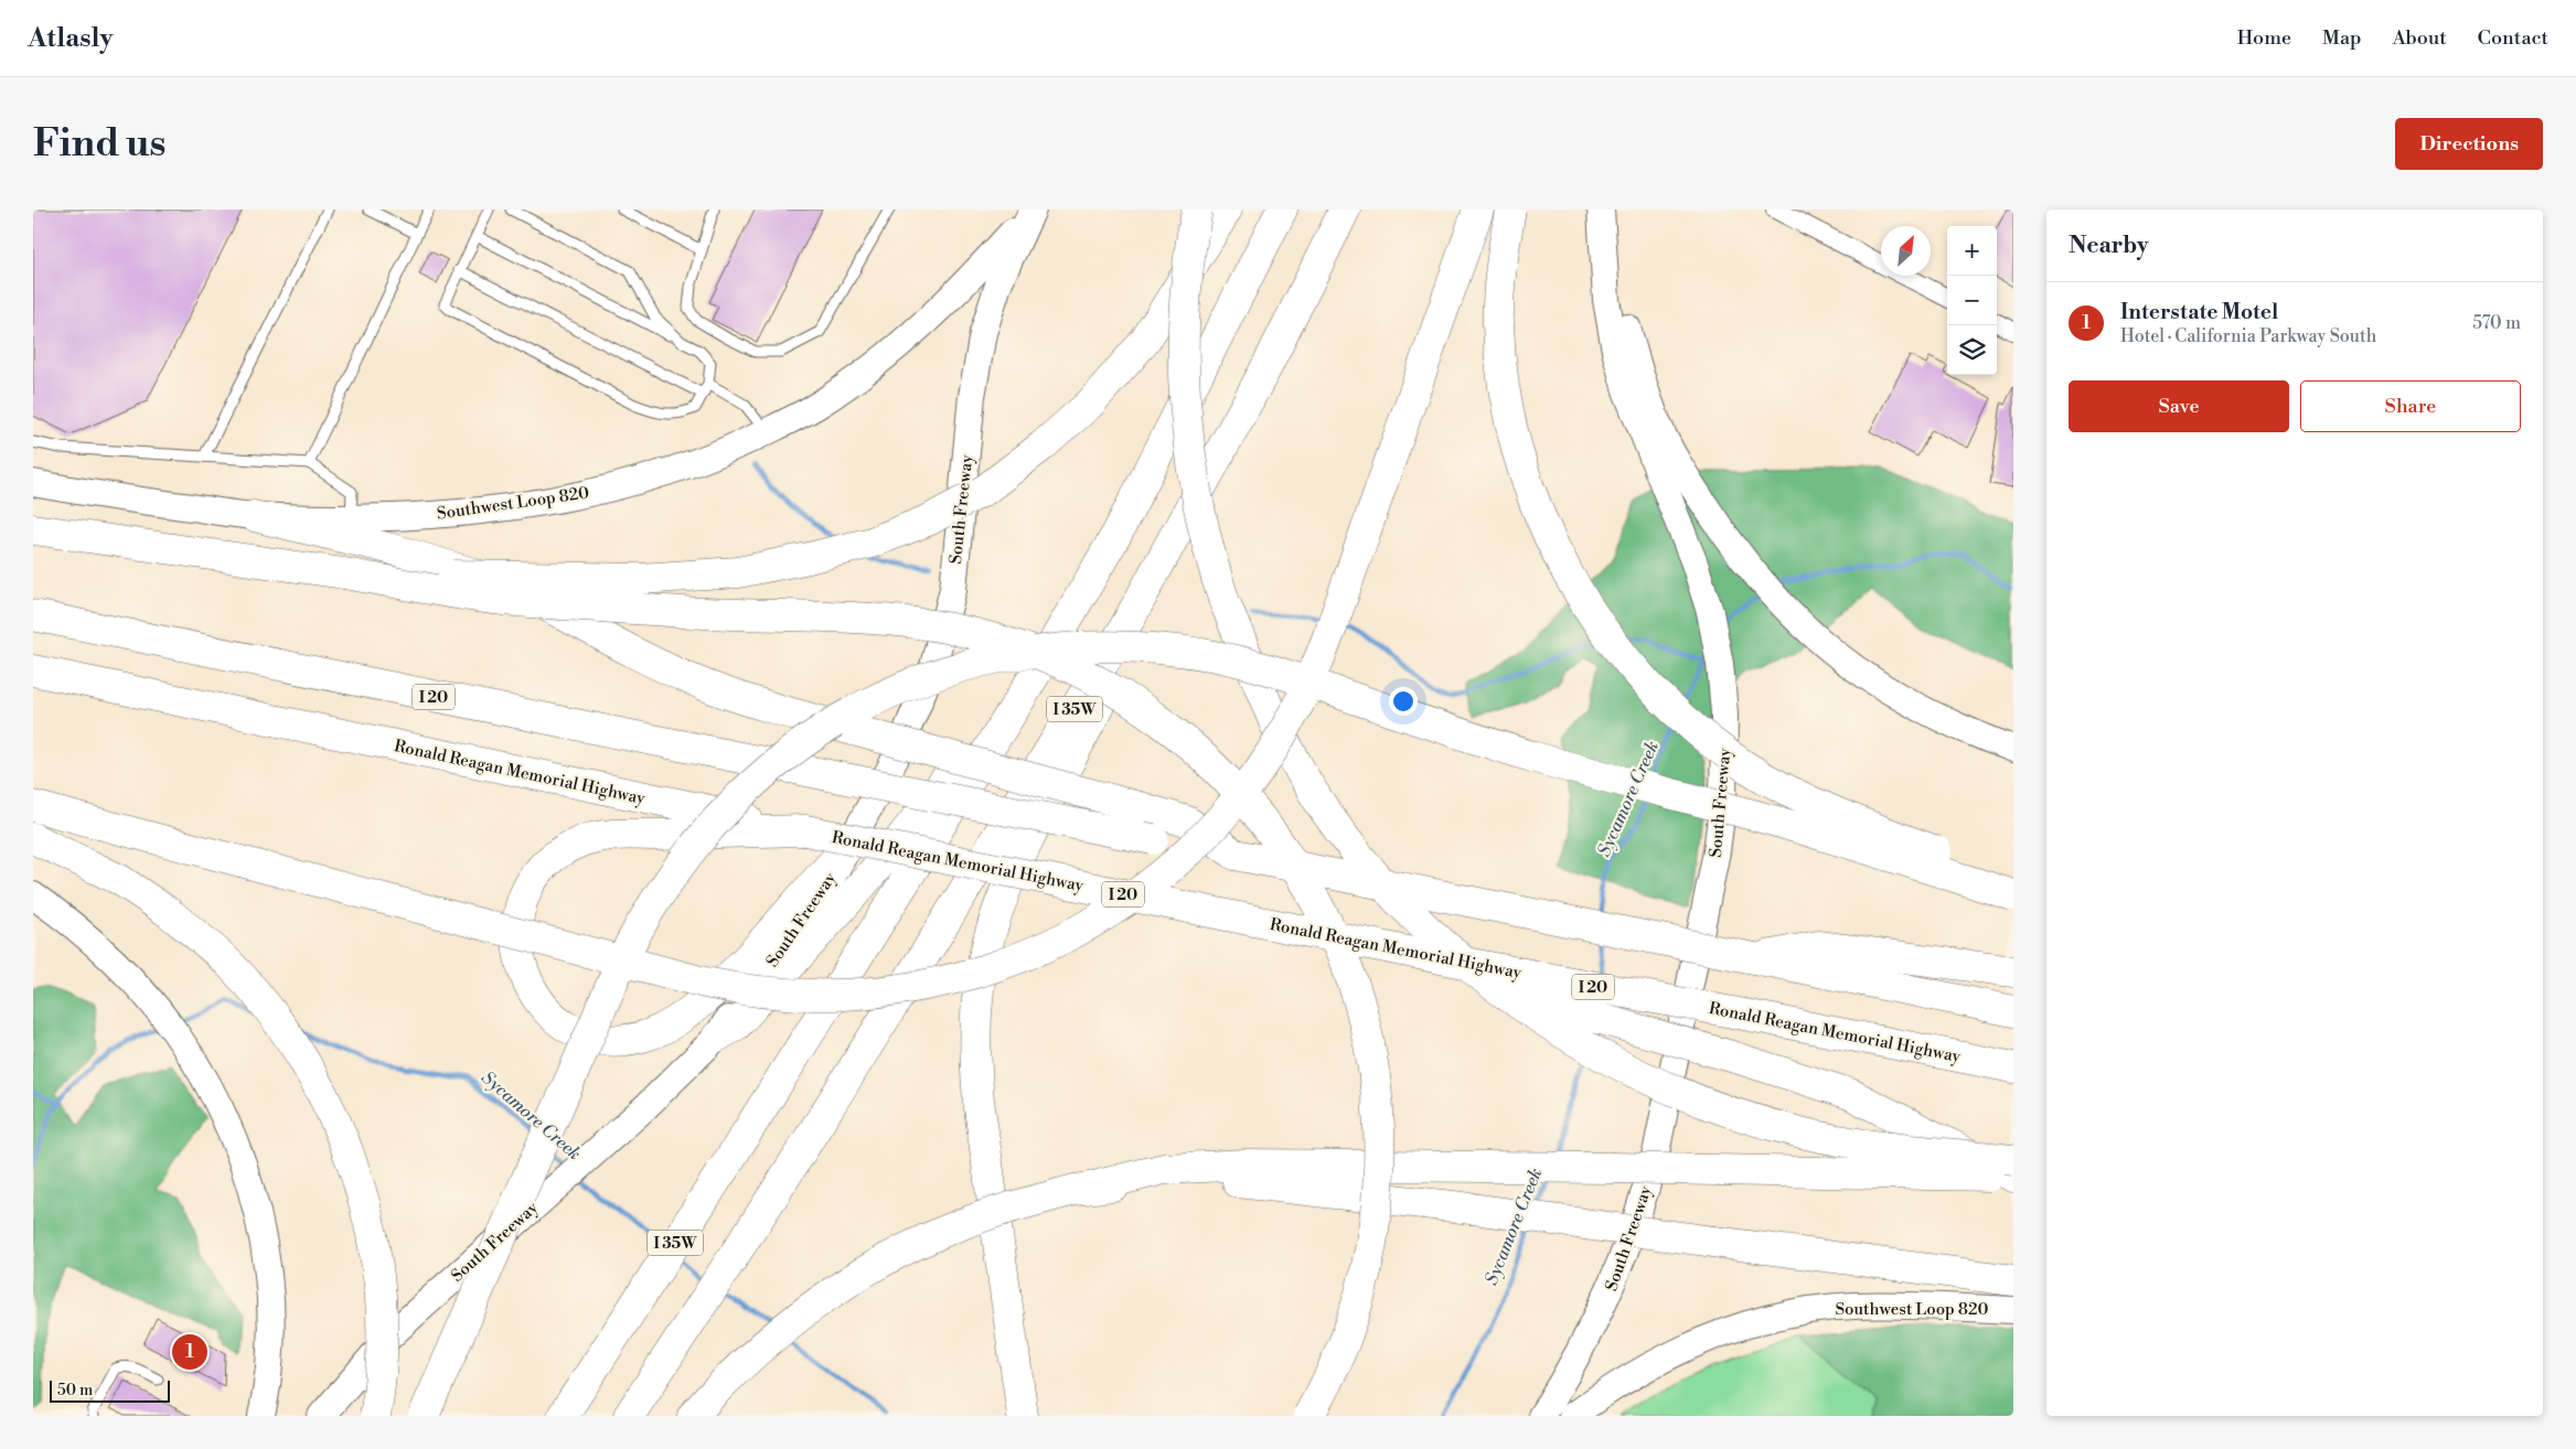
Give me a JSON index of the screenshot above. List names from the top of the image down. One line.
{"streets":{"highway":["I 20","I 35W","Ronald Reagan Memorial Highway"],"main road":["Southwest Loop 820","South Freeway"]},"crossings":[["Southwest Loop 820","South Freeway"]],"water":["Sycamore Creek"],"scale_bar":"50 m","north":"top right","page":{"header":"Atlasly","nav":["Home","Map","About","Contact"],"buttons":["Directions",["Save","Share"]],"title":"Find us","heading":"Nearby","map_buttons":["+","−"],"list":[{"mark":"1","name":"Interstate Motel","note":"Hotel · California Parkway South","value":"570 m"}],"pins":"1","scale":"50 m"}}
